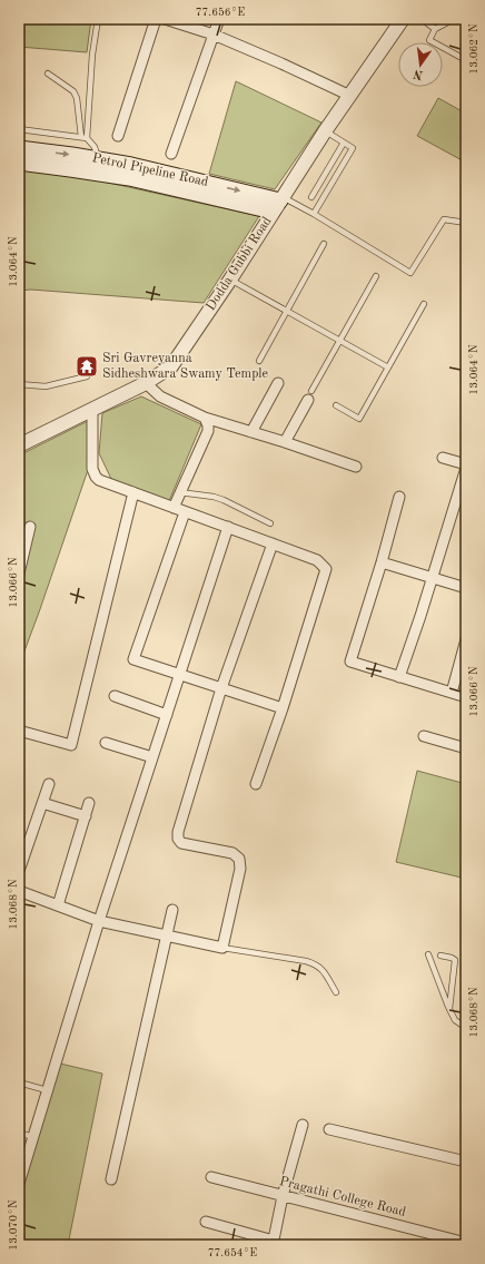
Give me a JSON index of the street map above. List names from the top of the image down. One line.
{"streets":{"main road":["Petrol Pipeline Road"],"street":["Dodda Gubbi Road","Pragathi College Road"]},"crossings":[["Petrol Pipeline Road","Dodda Gubbi Road"]],"places":{"temple":["Sri Gavreyanna Sidheshwara Swamy Temple"]},"north":"bottom","coordinates":["77.656°E","13.062°N","13.064°N","13.066°N","13.068°N","13.070°N","77.654°E"]}
